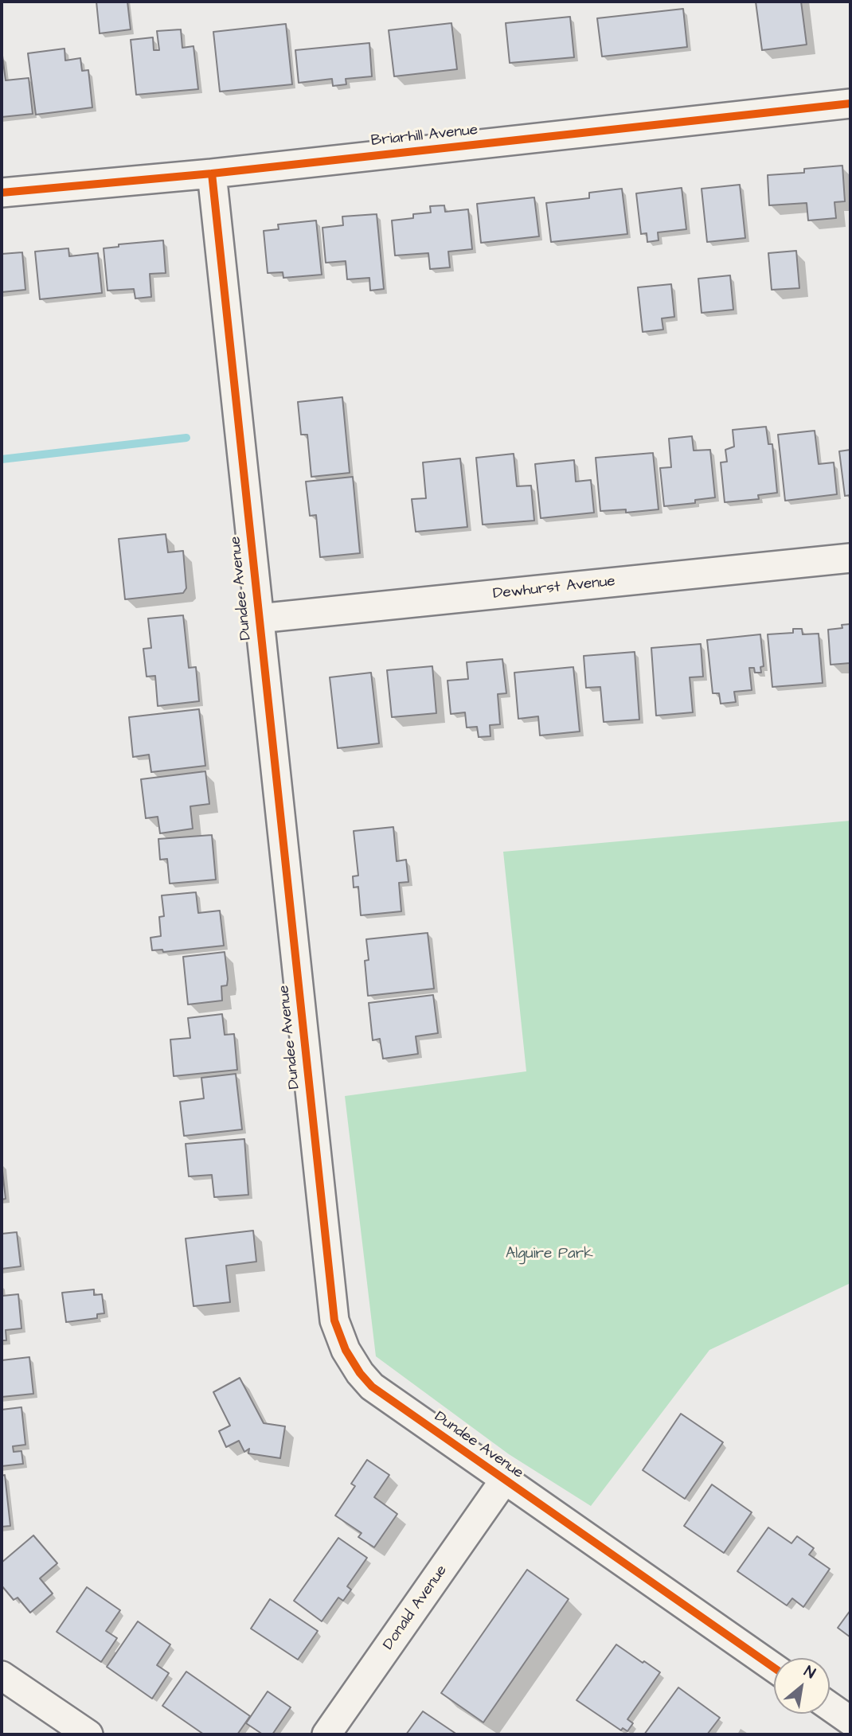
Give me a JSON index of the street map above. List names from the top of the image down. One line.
{"streets":{"street":["Briarhill Avenue","Dundee Avenue","Dewhurst Avenue","Donald Avenue"]},"crossings":[["Briarhill Avenue","Dundee Avenue"],["Dundee Avenue","Dewhurst Avenue"],["Dundee Avenue","Donald Avenue"]],"parks":["Alguire Park"],"north":"top right"}
